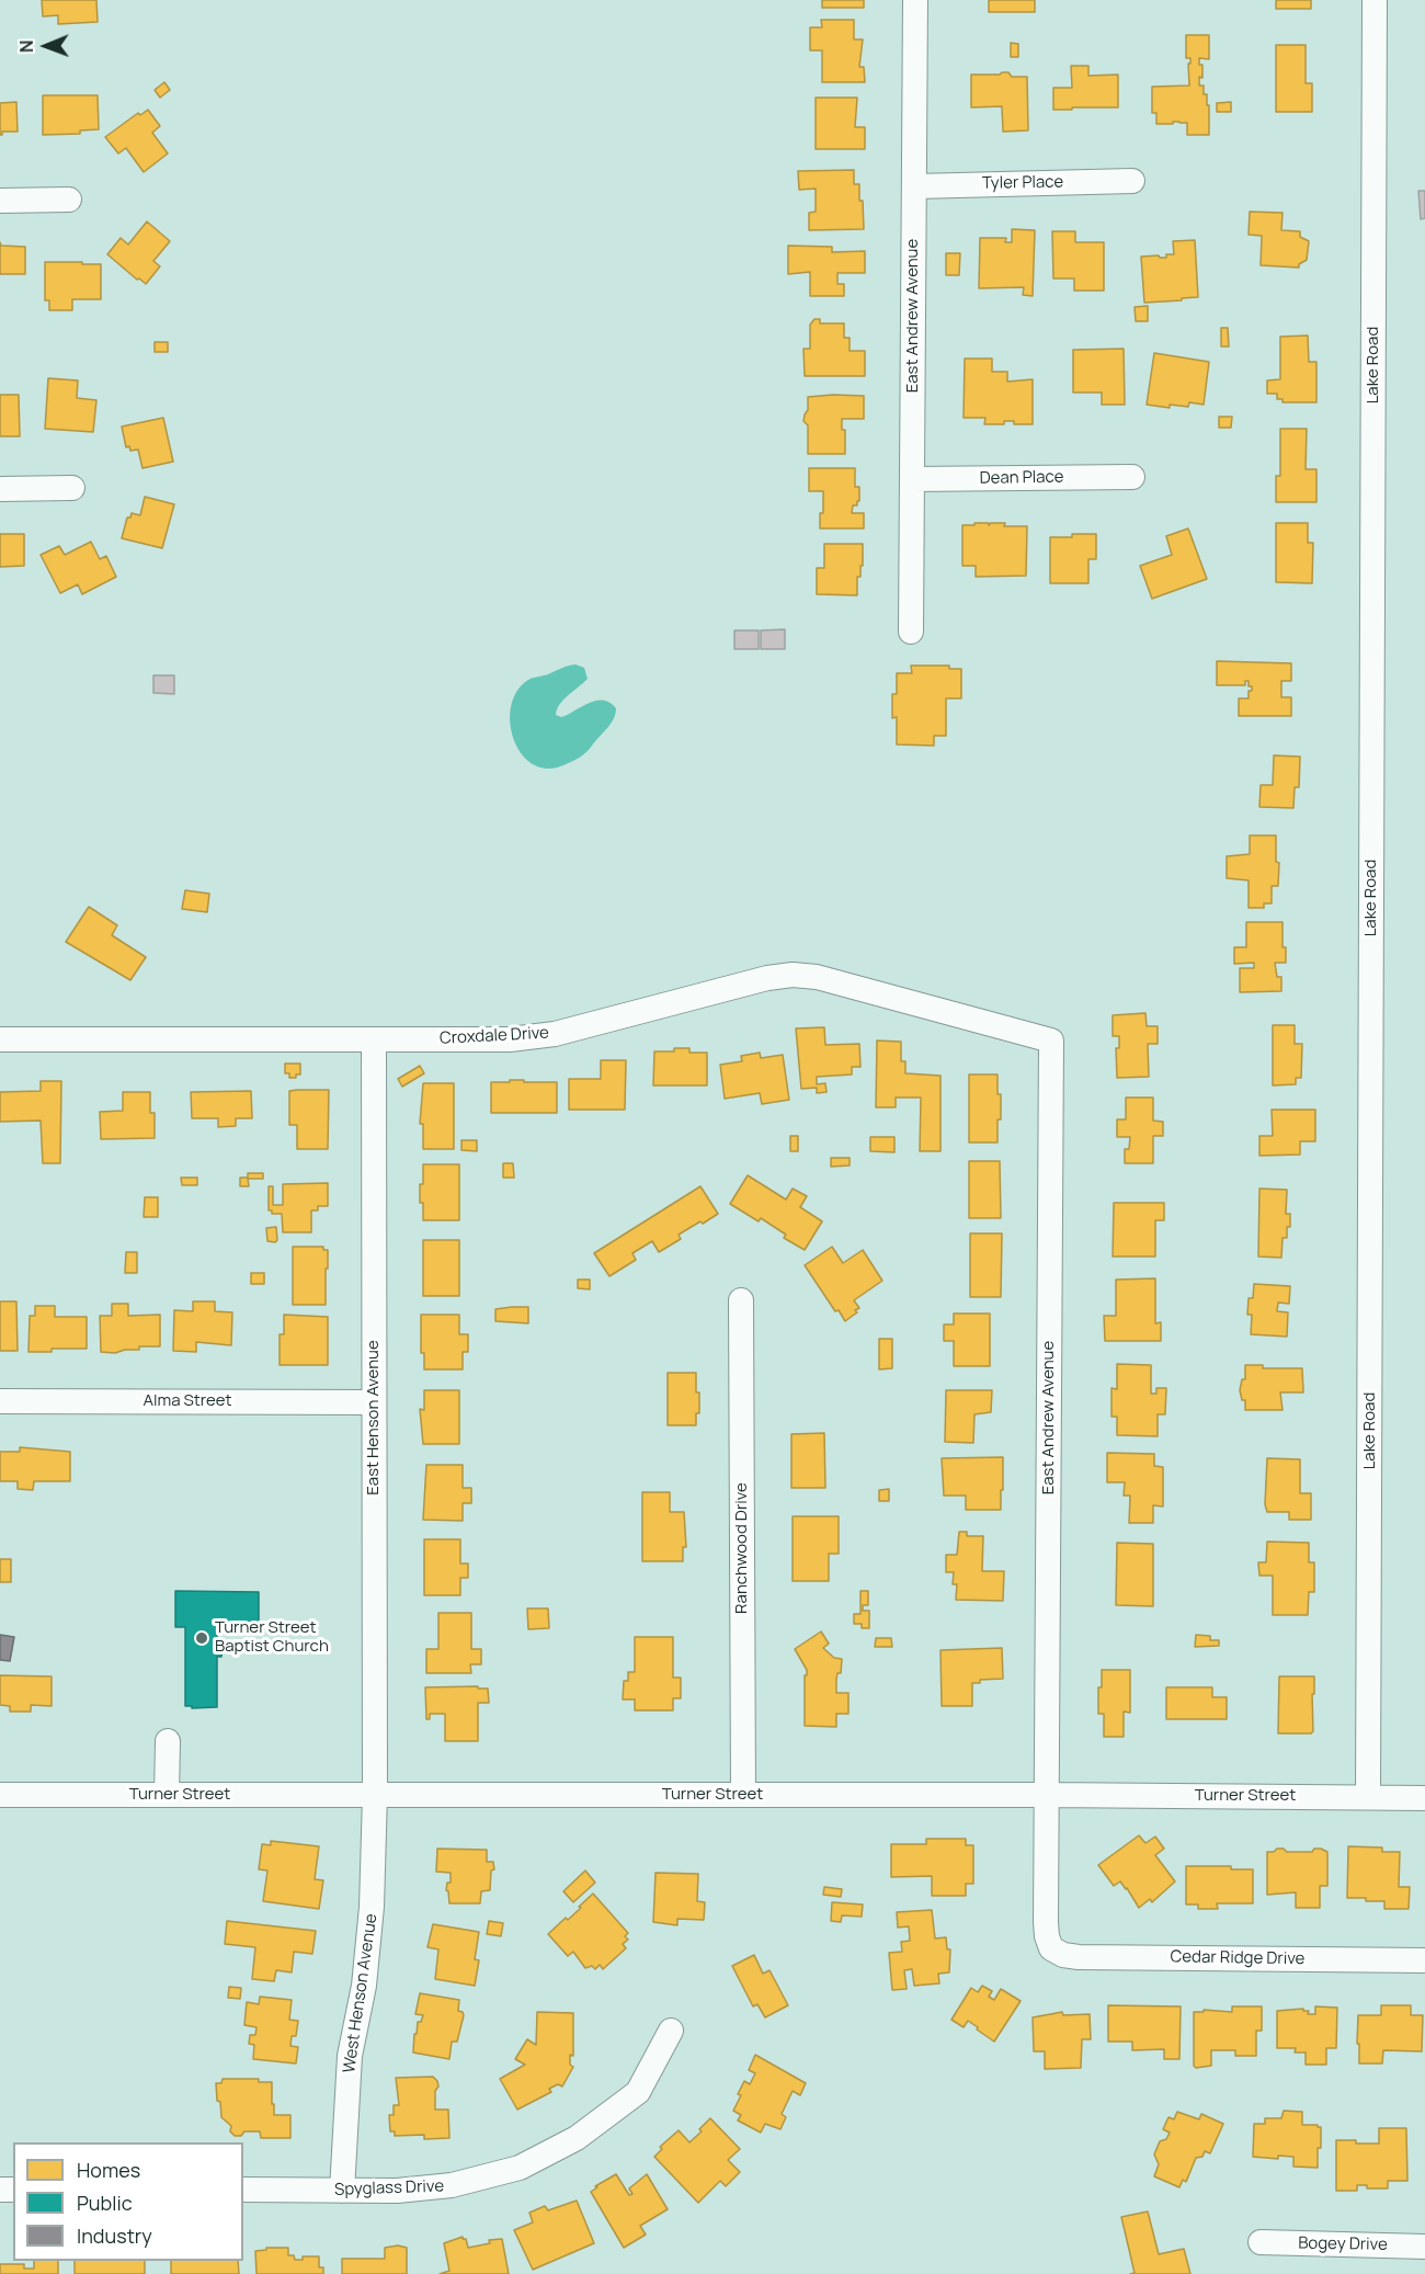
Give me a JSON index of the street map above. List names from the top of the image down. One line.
{"streets":{"street":["Tyler Place","East Andrew Avenue","Lake Road","Dean Place","Croxdale Drive","Alma Street","East Henson Avenue","Ranchwood Drive","Turner Street","Cedar Ridge Drive","West Henson Avenue","Spyglass Drive","Bogey Drive"]},"crossings":[["Tyler Place","East Andrew Avenue"],["East Andrew Avenue","Dean Place"],["East Andrew Avenue","Croxdale Drive"],["East Andrew Avenue","Turner Street"],["East Andrew Avenue","Cedar Ridge Drive"],["Lake Road","Turner Street"],["Croxdale Drive","East Henson Avenue"],["Alma Street","East Henson Avenue"],["East Henson Avenue","Turner Street"],["East Henson Avenue","West Henson Avenue"],["Ranchwood Drive","Turner Street"],["Turner Street","West Henson Avenue"],["West Henson Avenue","Spyglass Drive"]],"places":["Turner Street Baptist Church"],"legend":["Homes","Public","Industry"],"north":"left"}
